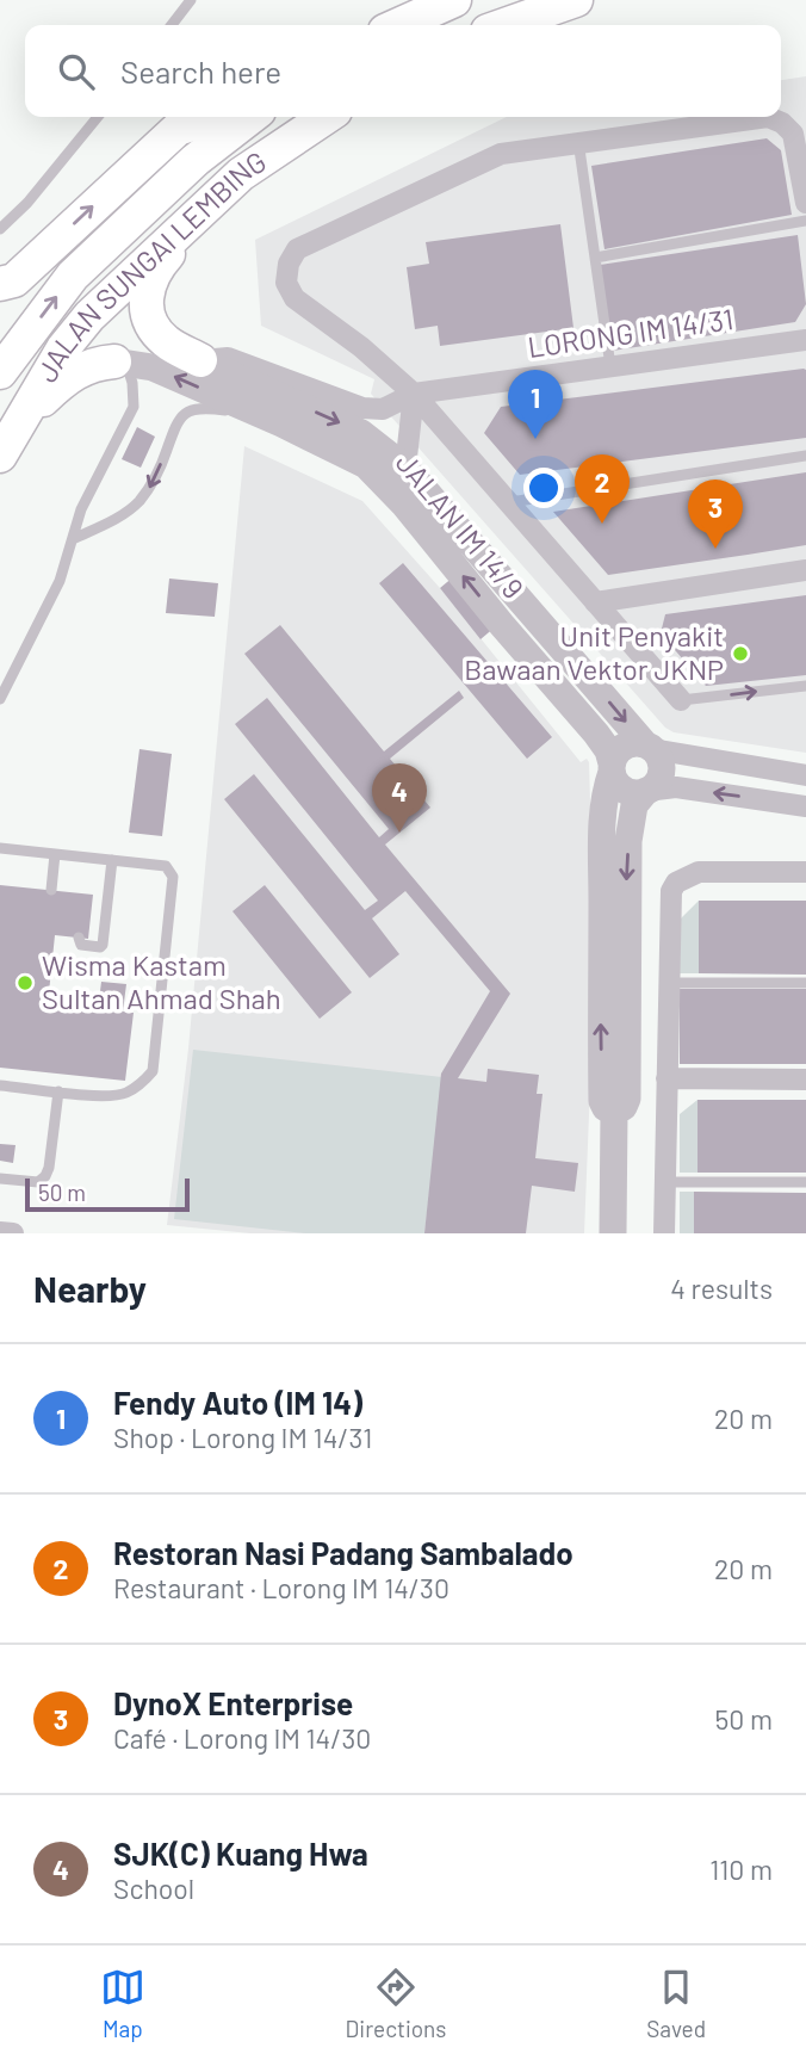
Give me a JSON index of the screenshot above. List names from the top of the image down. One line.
{"streets":{"main road":["JALAN SUNGAI LEMBING"],"street":["LORONG IM 14/31","JALAN IM 14/9"]},"crossings":[["LORONG IM 14/31","JALAN IM 14/9"]],"places":["Unit Penyakit Bawaan Vektor JKNP","Wisma Kastam Sultan Ahmad Shah"],"scale_bar":"50 m","page":{"search":"Search here","pins":["1","2","3","4"],"scale":"50 m","heading":["Nearby","4 results"],"list":[{"mark":"1","name":"Fendy Auto (IM 14)","note":"Shop · Lorong IM 14/31","value":"20 m"},{"mark":"2","name":"Restoran Nasi Padang Sambalado","note":"Restaurant · Lorong IM 14/30","value":"20 m"},{"mark":"3","name":"DynoX Enterprise","note":"Café · Lorong IM 14/30","value":"50 m"},{"mark":"4","name":"SJK(C) Kuang Hwa","note":"School","value":"110 m"}],"nav":["Map","Directions","Saved"]}}
